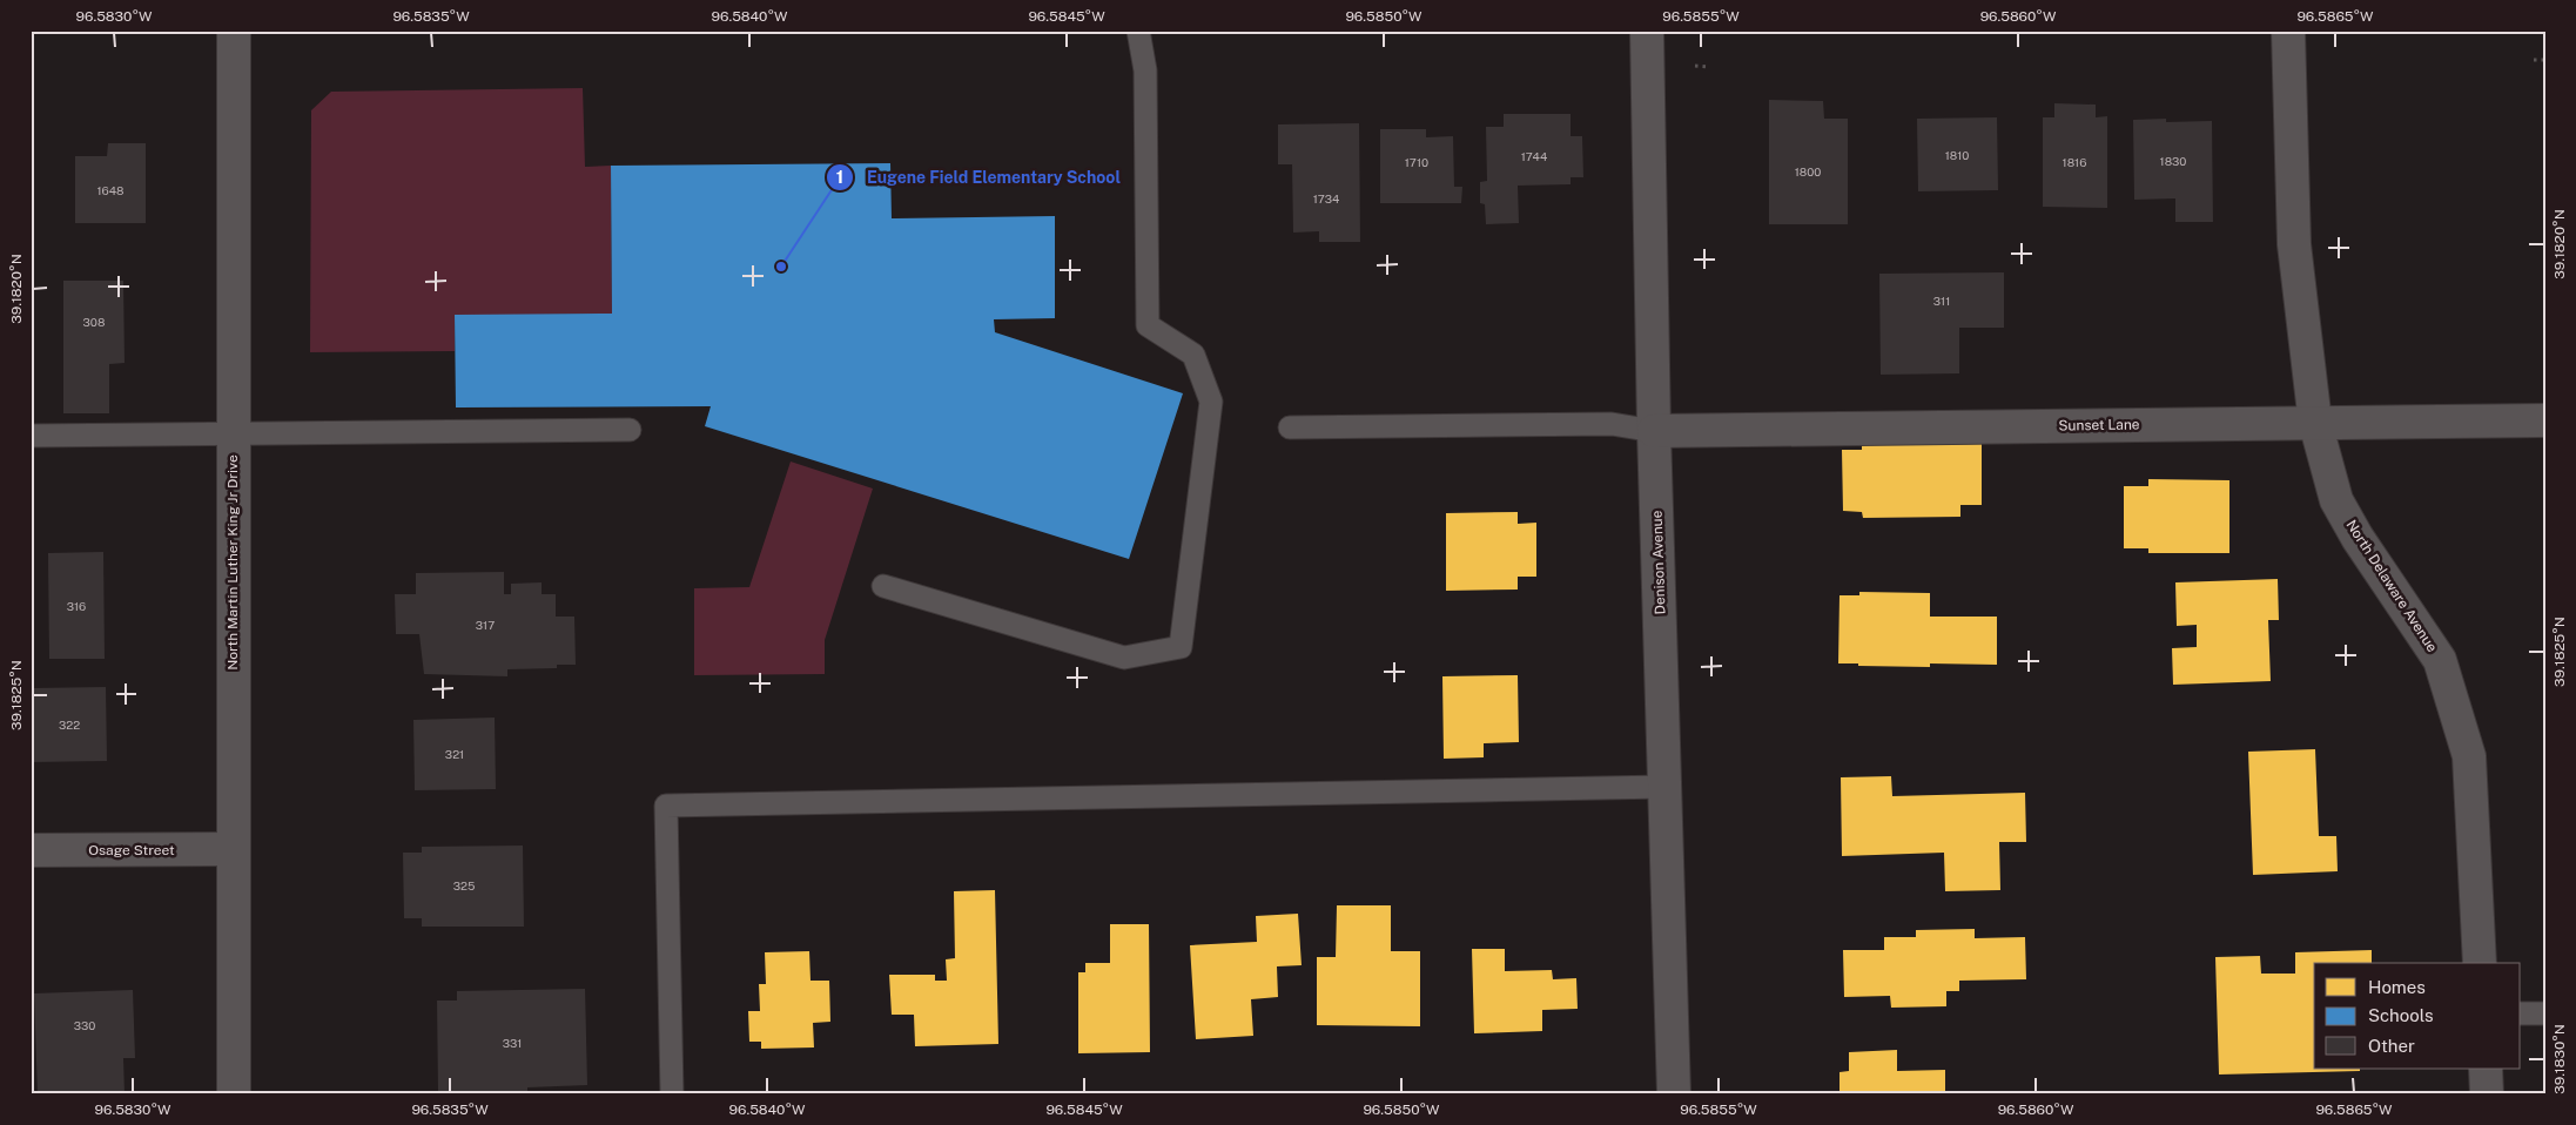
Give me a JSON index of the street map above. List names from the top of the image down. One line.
{"streets":{"street":["Sunset Lane","North Martin Luther King Jr Drive","Denison Avenue","North Delaware Avenue","Osage Street"]},"crossings":[["Sunset Lane","Denison Avenue"],["Sunset Lane","North Delaware Avenue"],["North Martin Luther King Jr Drive","Osage Street"]],"places":["Eugene Field Elementary School"],"house_numbers":["1810","1744","1830","1710","1816","1800","1648","1734","311","308","316","317","322","321","325","330","331"],"legend":["Homes","Schools","Other"],"coordinates":["96.5830°W","96.5835°W","96.5840°W","96.5845°W","96.5850°W","96.5855°W","96.5860°W","96.5865°W","39.1820°N","39.1825°N","39.1830°N"]}
